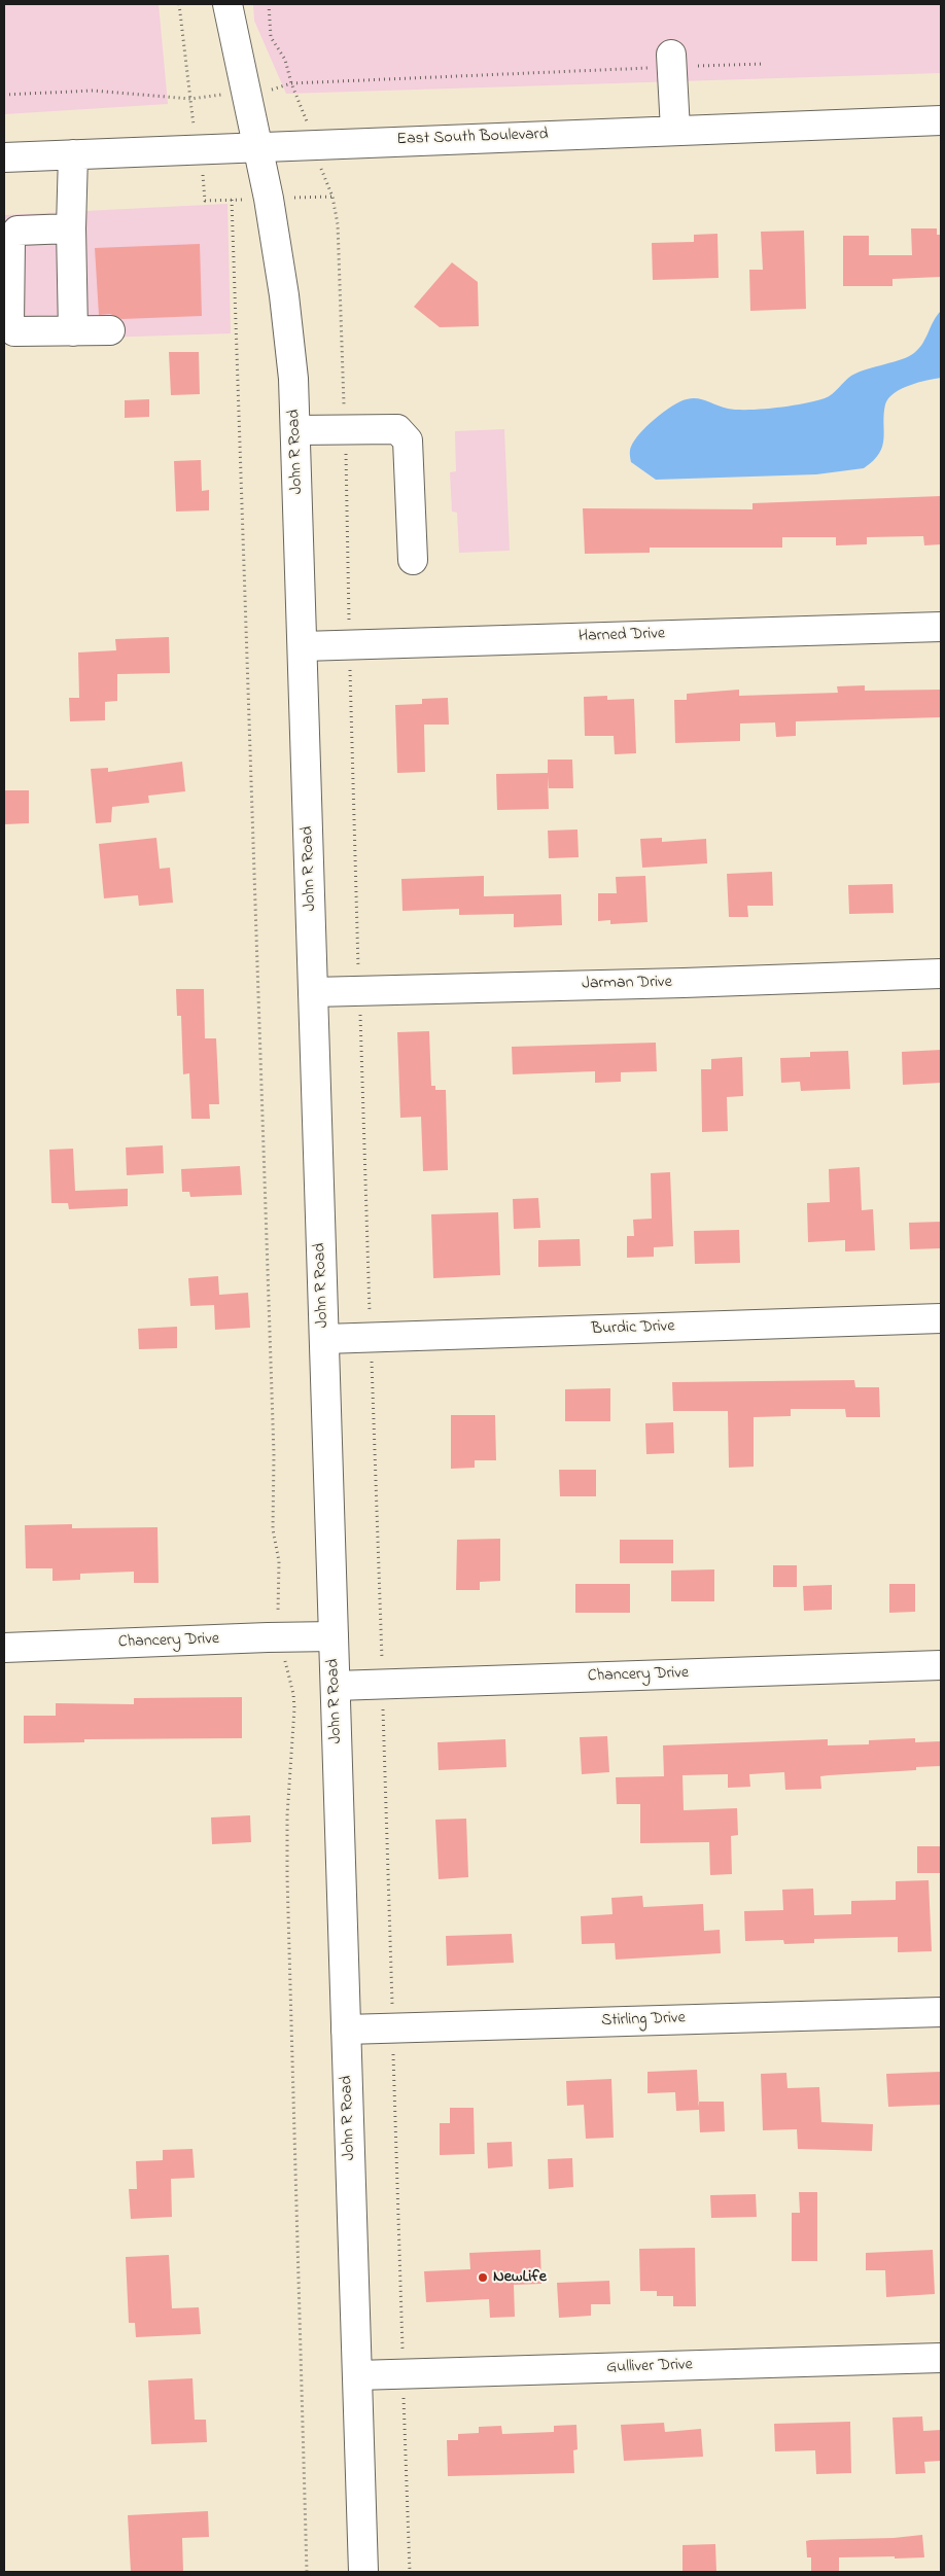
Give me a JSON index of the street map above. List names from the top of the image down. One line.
{"streets":{"street":["East South Boulevard","John R Road","Harned Drive","Jarman Drive","Burdic Drive","Chancery Drive","Stirling Drive","Gulliver Drive"]},"crossings":[["East South Boulevard","John R Road"],["John R Road","Harned Drive"],["John R Road","Jarman Drive"],["John R Road","Burdic Drive"],["John R Road","Chancery Drive"],["John R Road","Stirling Drive"],["John R Road","Gulliver Drive"]],"places":["NewLife"]}
